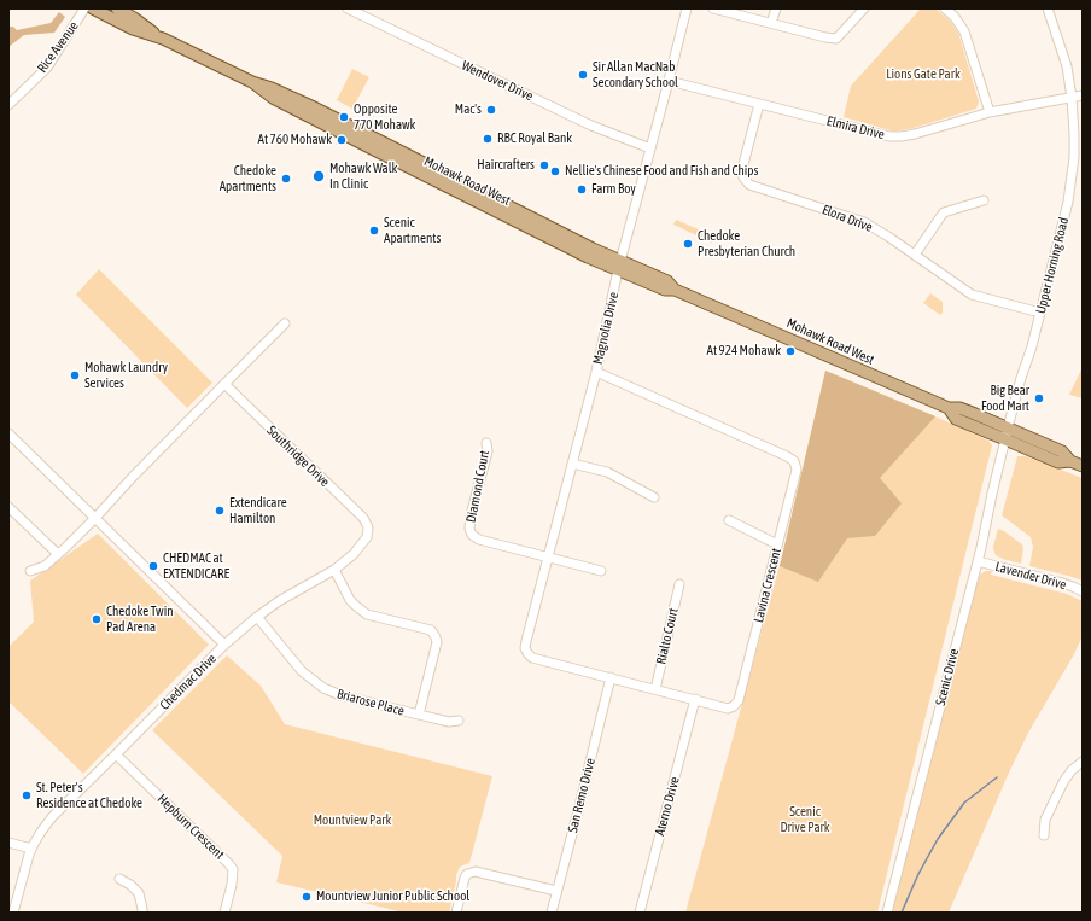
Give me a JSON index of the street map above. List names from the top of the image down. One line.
{"streets":{"main road":["Mohawk Road West"],"street":["Rice Avenue","Wendover Drive","Elmira Drive","Elora Drive","Upper Horning Road","Magnolia Drive","Southridge Drive","Diamond Court","Lavender Drive","Lavina Crescent","Rialto Court","Scenic Drive","Chedmac Drive","Briarose Place","San Remo Drive","Aterno Drive","Hepburn Crescent"]},"crossings":[["Wendover Drive","Magnolia Drive"],["Elmira Drive","Elora Drive"],["Elmira Drive","Upper Horning Road"],["Elmira Drive","Magnolia Drive"],["Mohawk Road West","Upper Horning Road"],["Mohawk Road West","Magnolia Drive"],["Mohawk Road West","Scenic Drive"],["Elora Drive","Upper Horning Road"],["Upper Horning Road","Scenic Drive"],["Magnolia Drive","Diamond Court"],["Magnolia Drive","Lavina Crescent"],["Southridge Drive","Chedmac Drive"],["Southridge Drive","Briarose Place"],["Lavender Drive","Scenic Drive"],["Lavina Crescent","Rialto Court"],["Lavina Crescent","San Remo Drive"],["Lavina Crescent","Aterno Drive"],["Chedmac Drive","Hepburn Crescent"]],"parks":["Lions Gate Park","Scenic Drive Park","Mountview Park"],"places":["Sir Allan MacNab Secondary School","Mac's","Opposite 770 Mohawk","RBC Royal Bank","At 760 Mohawk","Haircrafters","Nellie's Chinese Food and Fish and Chips","Mohawk Walk In Clinic","Chedoke Apartments","Farm Boy","Scenic Apartments","Chedoke Presbyterian Church","At 924 Mohawk","Mohawk Laundry Services","Big Bear Food Mart","Extendicare Hamilton","CHEDMAC at EXTENDICARE","Chedoke Twin Pad Arena","St. Peter's Residence at Chedoke","Mountview Junior Public School"]}
